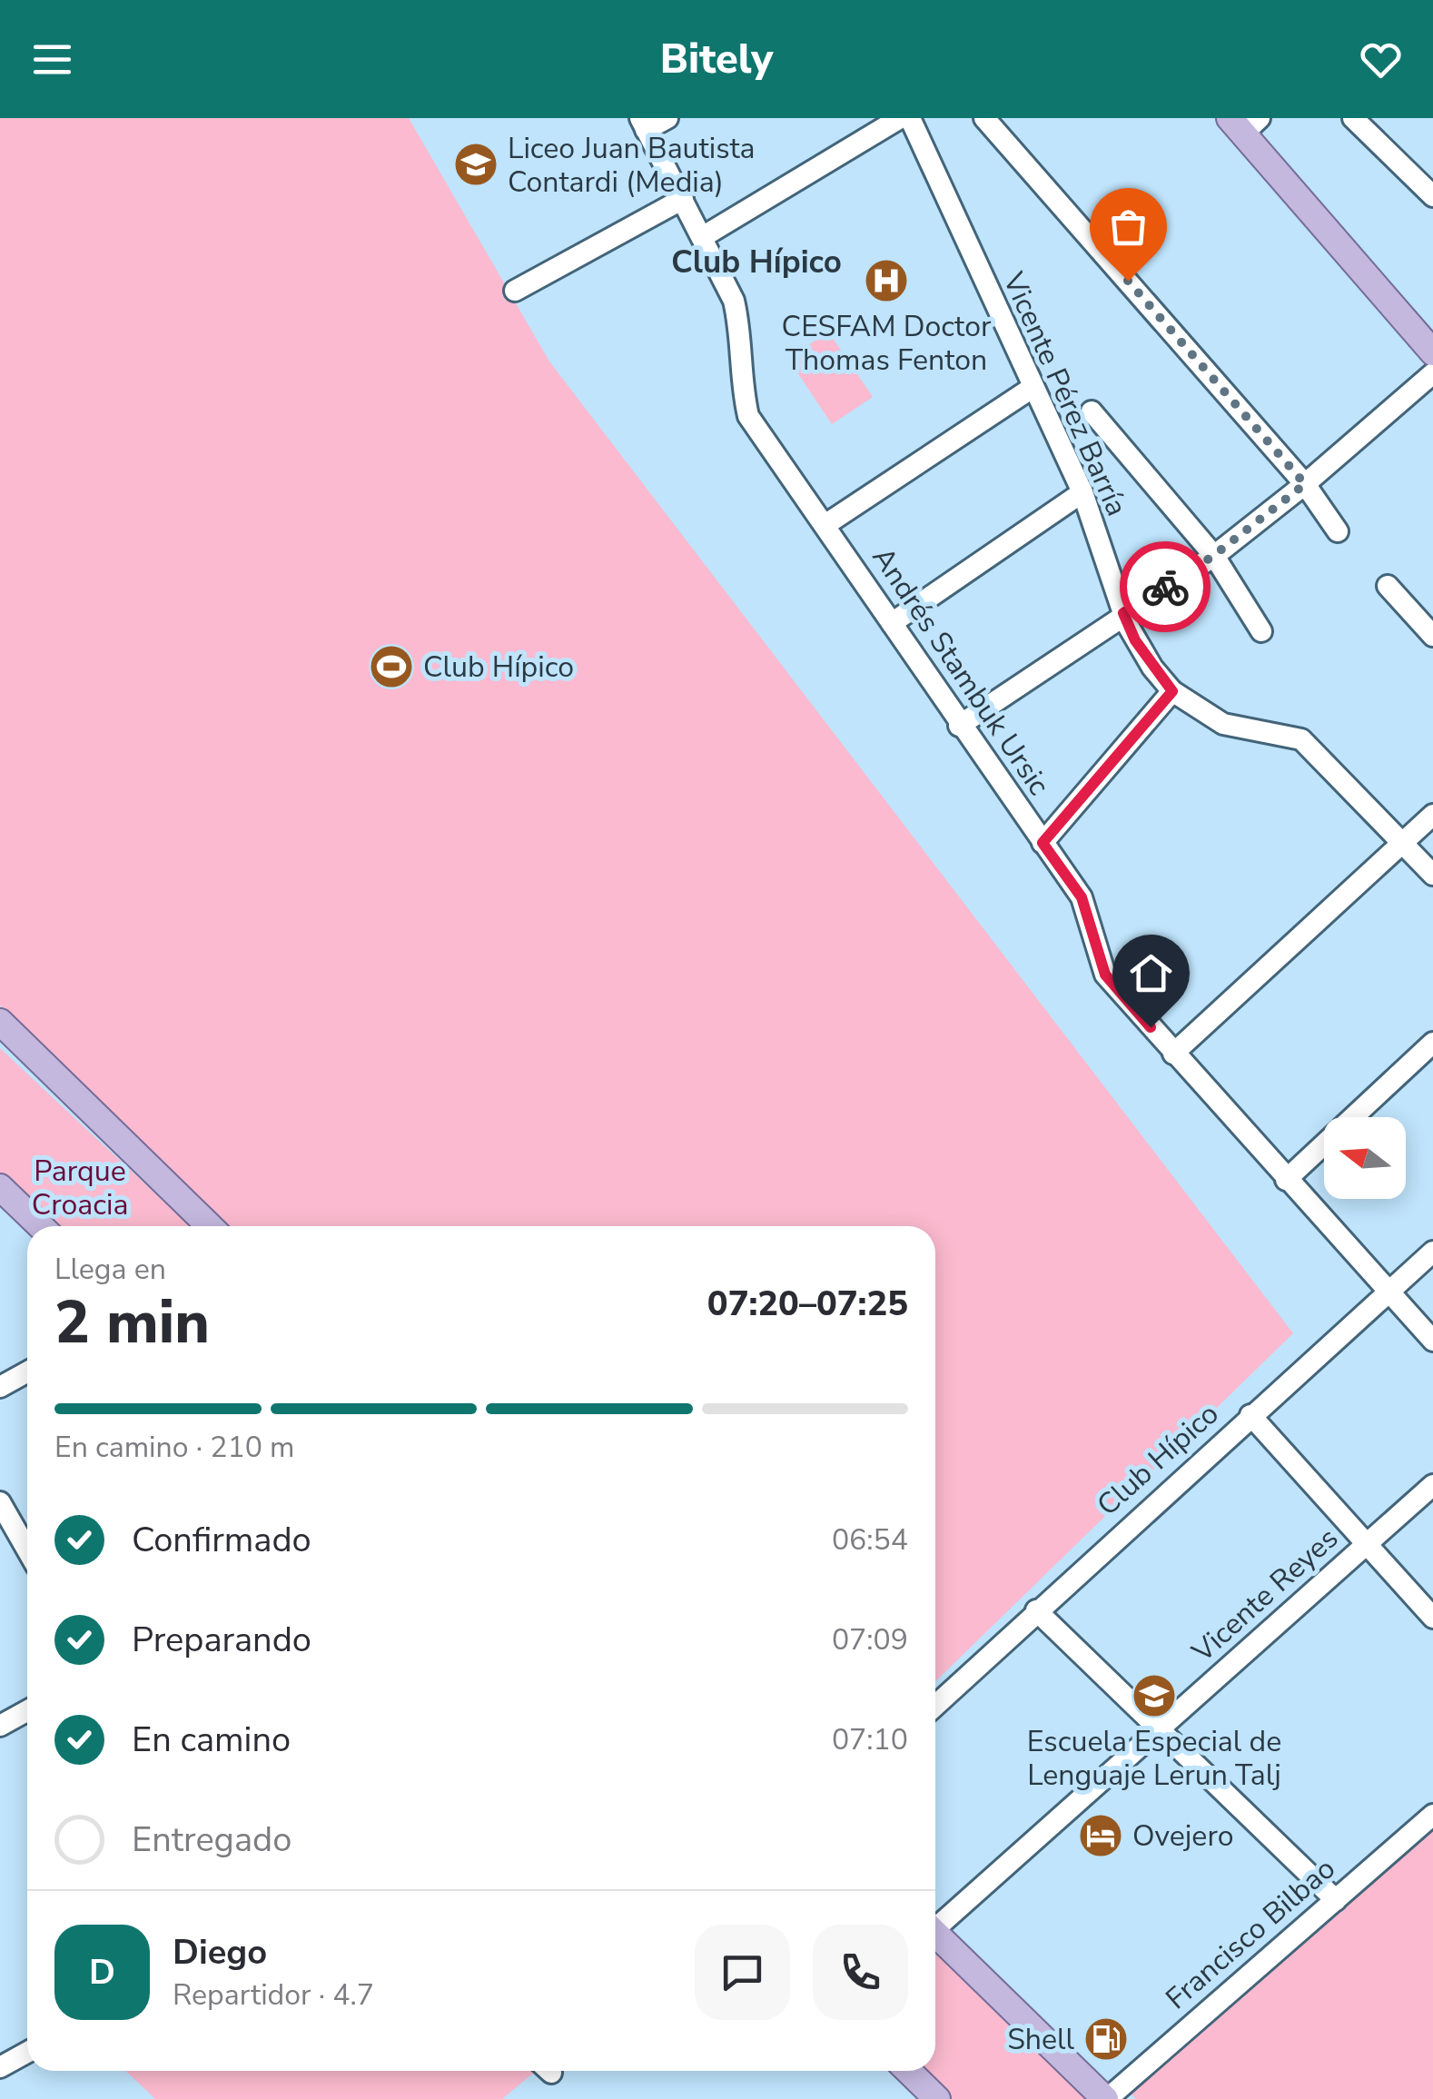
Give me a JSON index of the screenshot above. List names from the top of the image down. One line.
{"streets":{"street":["Vicente Pérez Barría","Andrés Stambuk Ursic","Club Hípico","Vicente Reyes","Francisco Bilbao"]},"crossings":[["Andrés Stambuk Ursic","Club Hípico"]],"districts":["Club Hípico"],"parks":["Parque Croacia"],"places":{"school or university":["Liceo Juan Bautista Contardi (Media)","Escuela Especial de Lenguaje Lerun Talj"],"hospital":["CESFAM Doctor Thomas Fenton"],"sports":["Club Hípico"],"hotel":["Ovejero"],"fuel station":["Shell"]},"north":"left","page":{"header":"Bitely","heading":["2 min","Llega en","07:20–07:25"],"panel":["Diego","Repartidor · 4.7"],"bar":"En camino · 210 m","list":[["Confirmado","06:54"],["Preparando","07:09"],["En camino","07:10"],"Entregado"],"round":"D"}}
